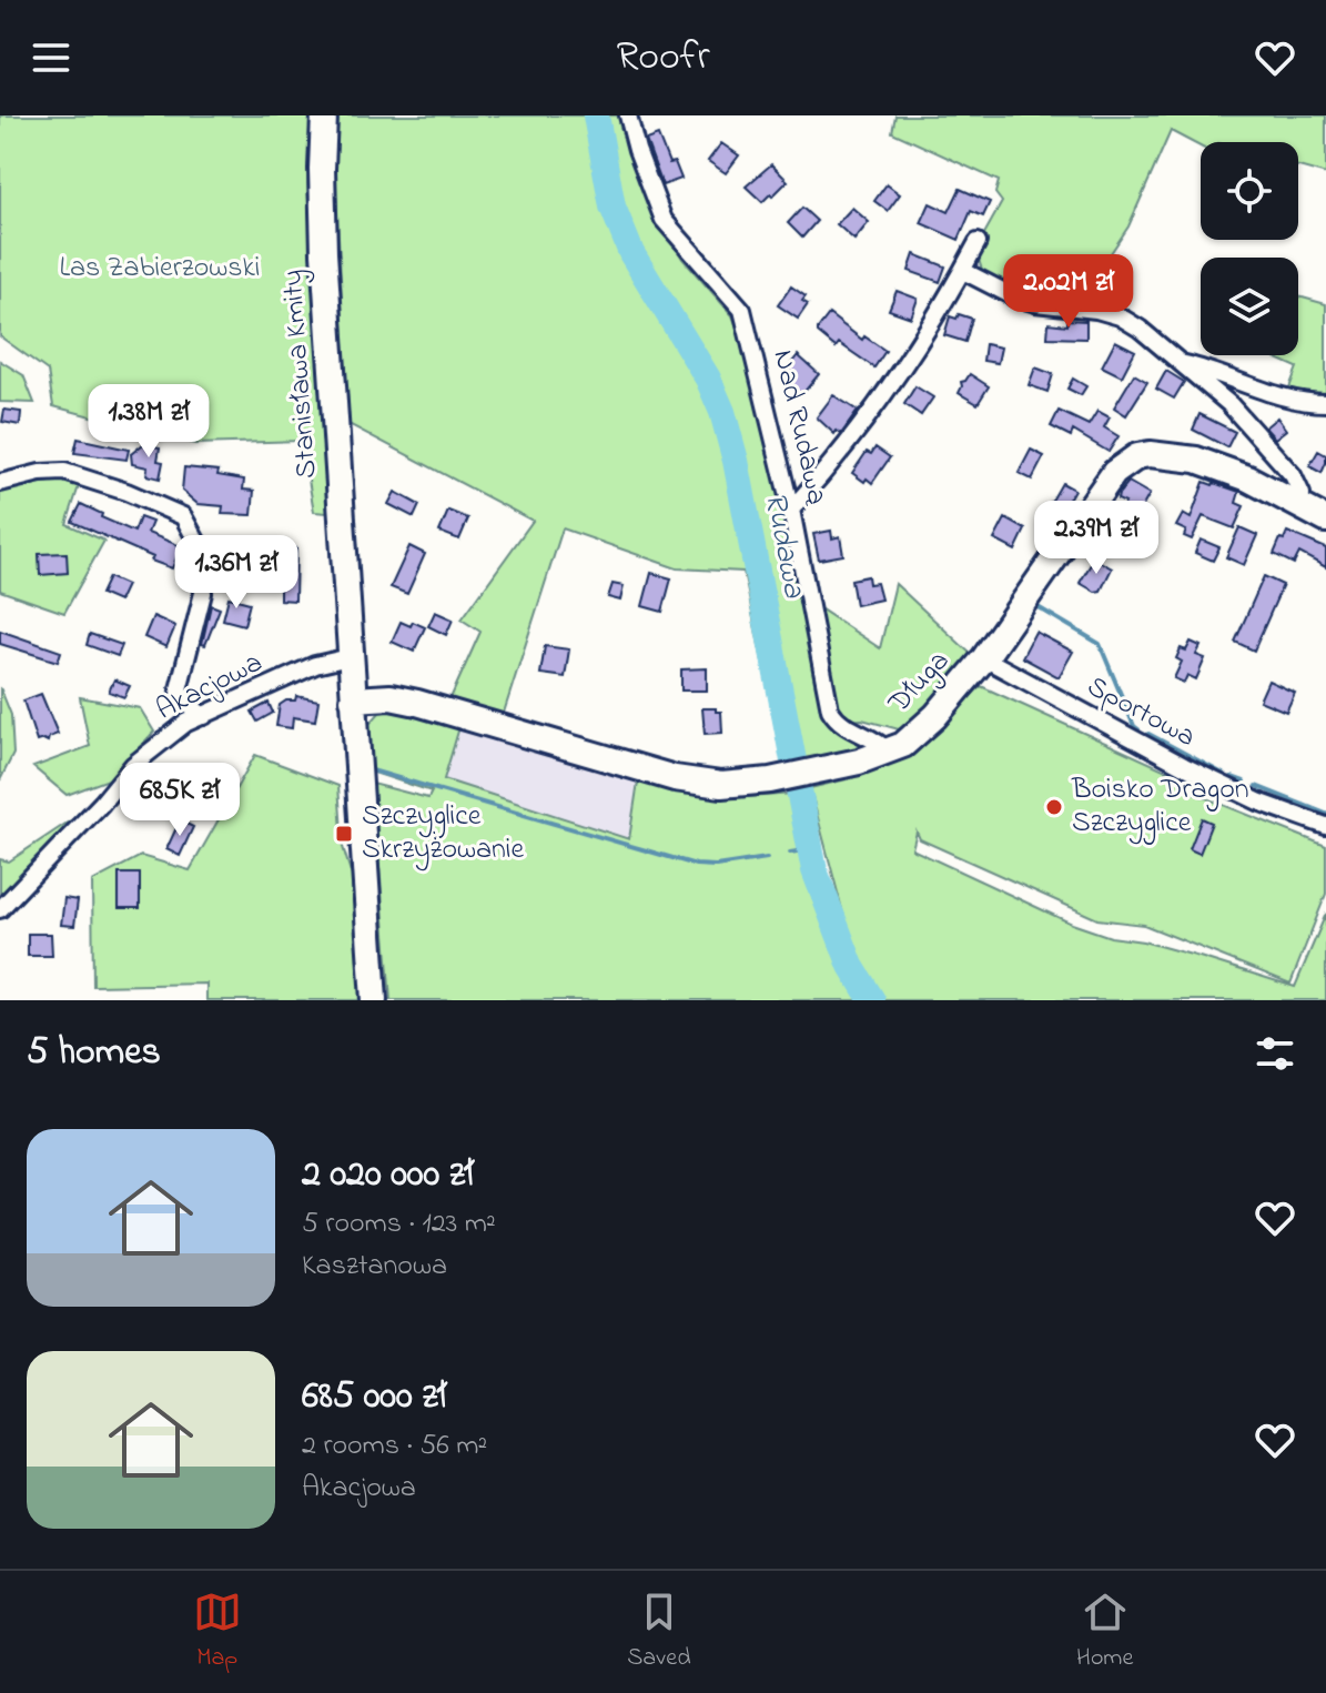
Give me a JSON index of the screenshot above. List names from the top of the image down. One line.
{"streets":{"street":["Stanisława Kmity","Nad Rudawą","Długa","Akacjowa","Sportowa"]},"crossings":[["Stanisława Kmity","Długa"],["Stanisława Kmity","Akacjowa"],["Nad Rudawą","Długa"],["Długa","Sportowa"]],"water":["Rudawa"],"parks":["Las Zabierzowski"],"places":{"other":["Boisko Dragon Szczyglice"],"transit":["Szczyglice Skrzyżowanie"]},"page":{"header":"Roofr","price":["2.02M zł","1.38M zł","2.39M zł","1.36M zł","685K zł"],"heading":"5 homes","list":[{"name":"2 020 000 zł","note":"5 rooms · 123 m² · Kasztanowa"},{"name":"685 000 zł","note":"2 rooms · 56 m² · Akacjowa"}],"tabs":["Map","Saved","Home"]}}
